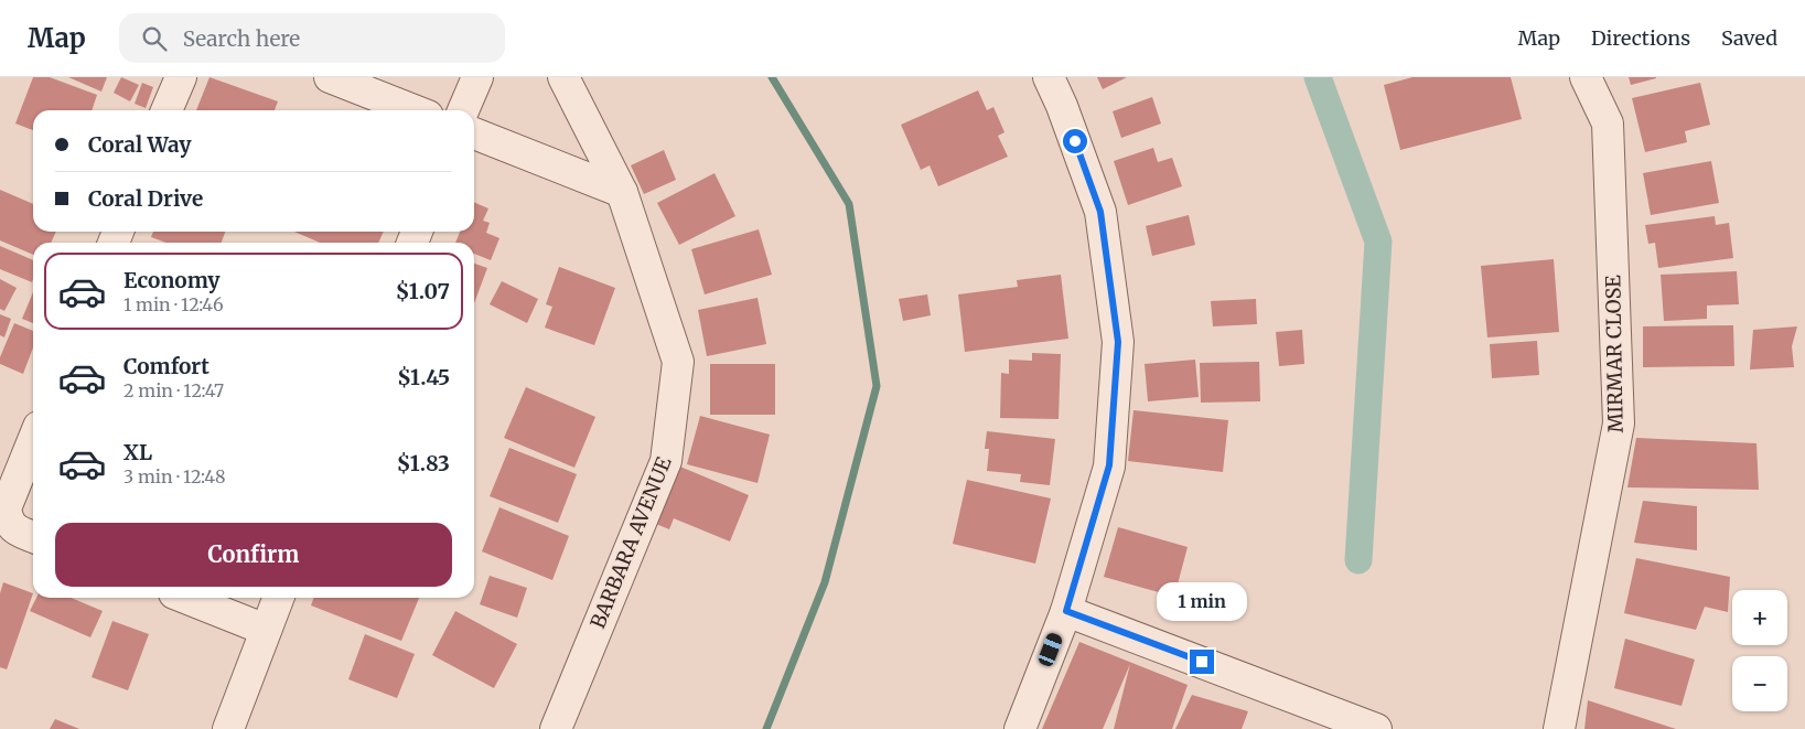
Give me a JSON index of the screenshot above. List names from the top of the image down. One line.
{"streets":{"street":["MIRMAR CLOSE","BARBARA AVENUE"]},"page":{"header":"Map","search":"Search here","nav":["Map","Directions","Saved"],"banner":["Coral Way","Coral Drive"],"list":[{"name":"Economy","note":"1 min · 12:46","value":"$1.07"},{"name":"Comfort","note":"2 min · 12:47","value":"$1.45"},{"name":"XL","note":"3 min · 12:48","value":"$1.83"}],"buttons":"Confirm","bubble":"1 min","map_buttons":["+","−"]}}
